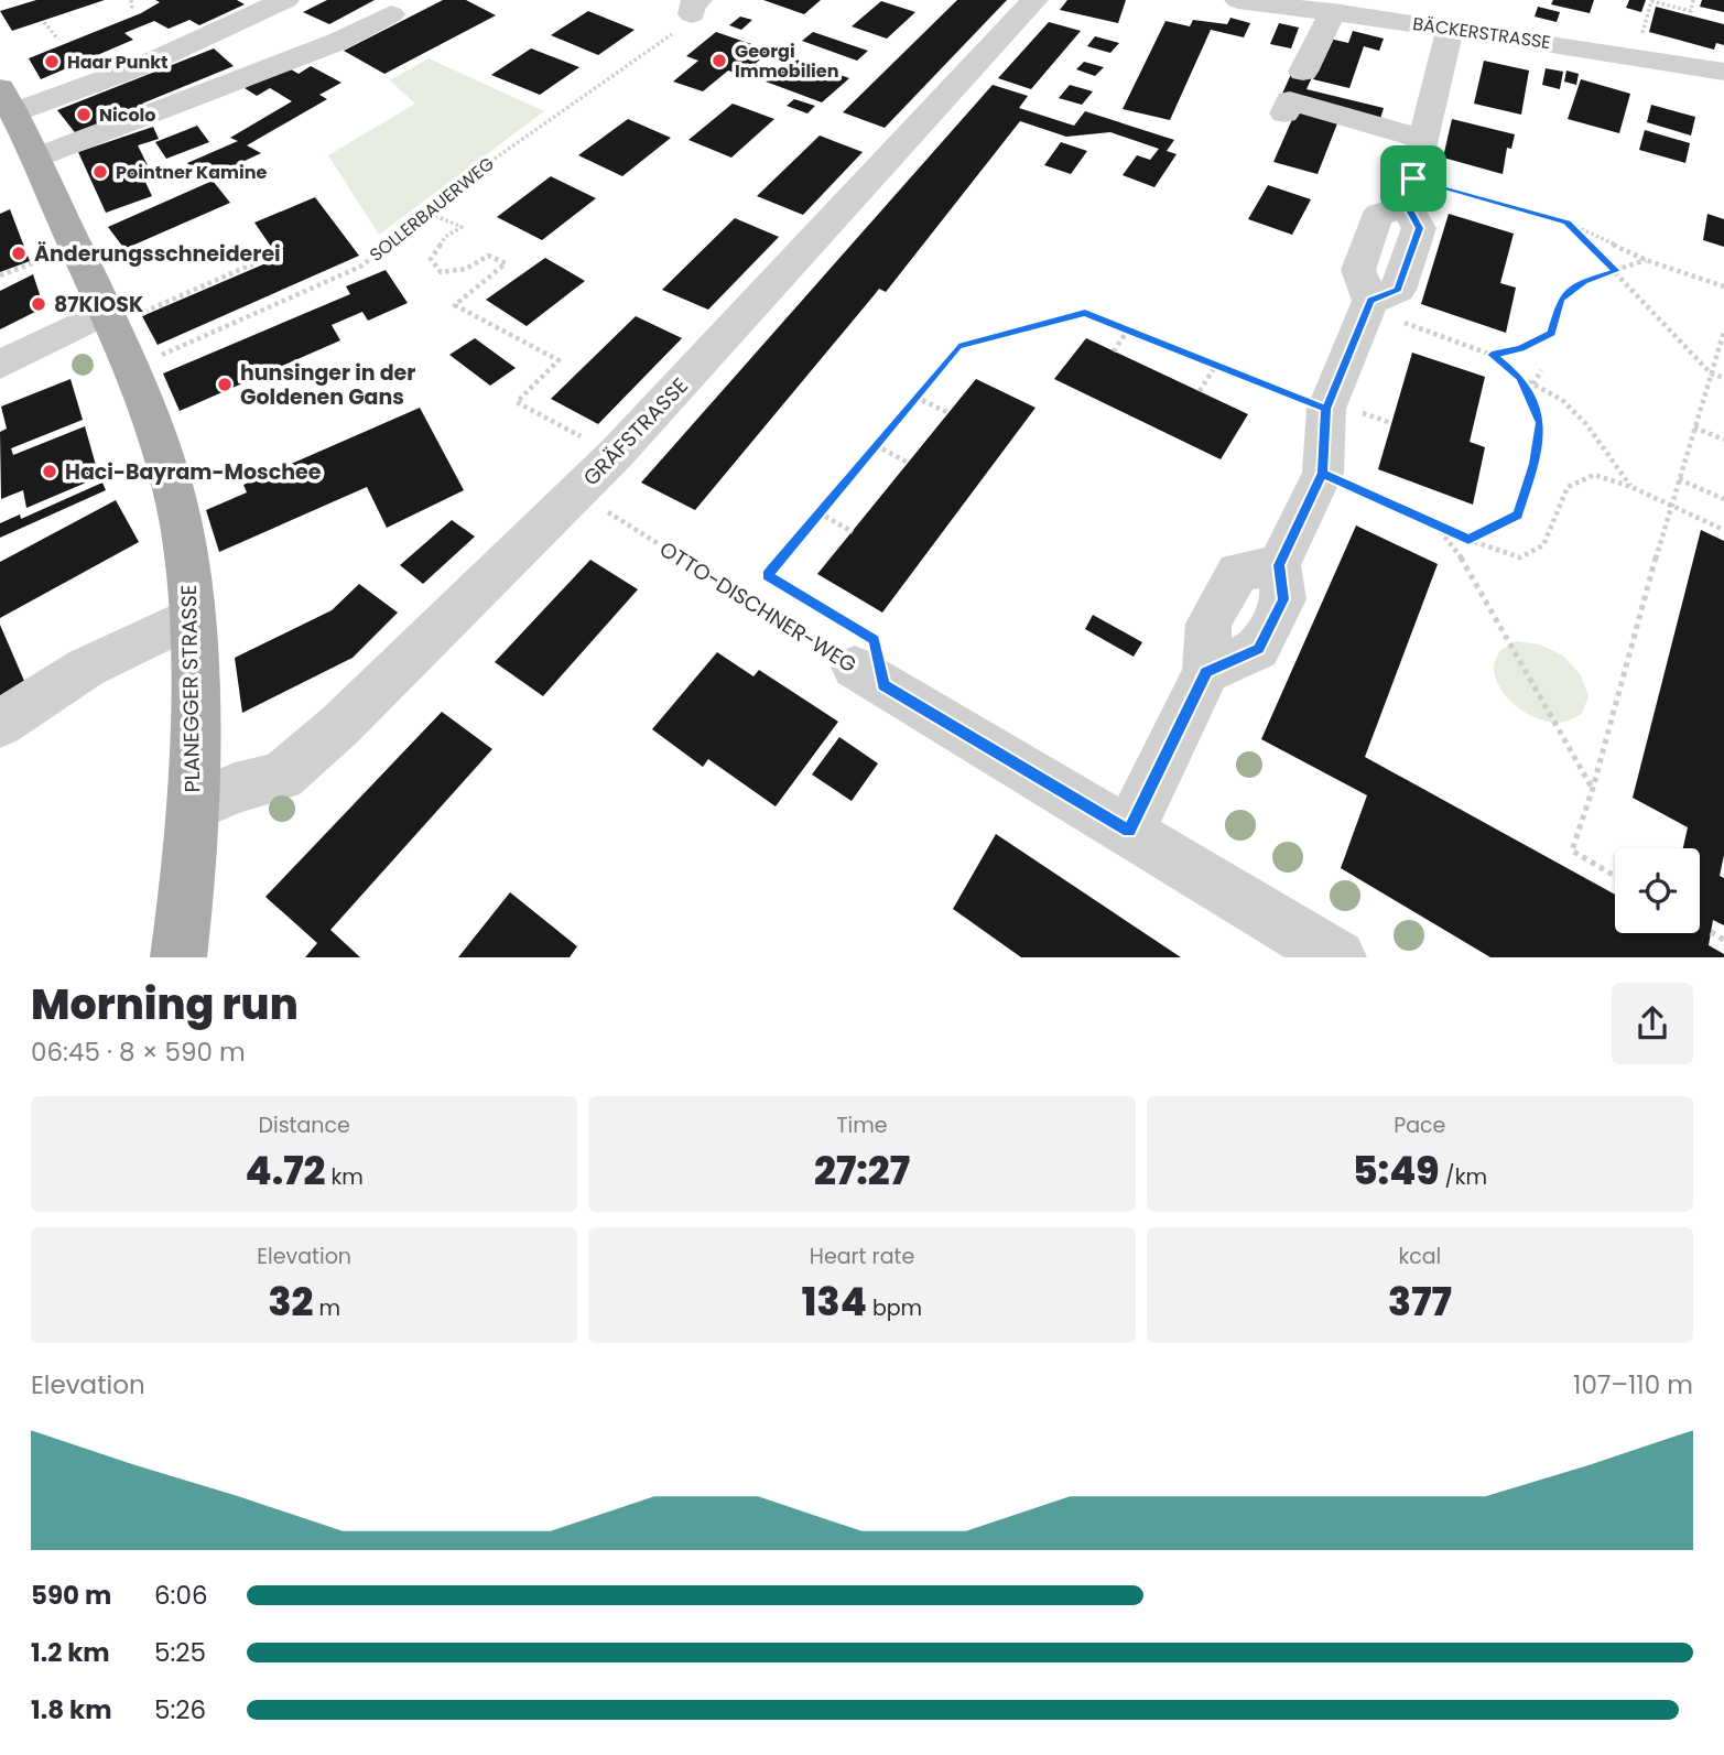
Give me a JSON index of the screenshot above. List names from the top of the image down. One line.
{"streets":{"main road":["PLANEGGER STRASSE"],"street":["BÄCKERSTRASSE","GRÄFSTRASSE"],"path":["SOLLERBAUERWEG","OTTO-DISCHNER-WEG"]},"crossings":[["SOLLERBAUERWEG","PLANEGGER STRASSE"],["GRÄFSTRASSE","OTTO-DISCHNER-WEG"],["GRÄFSTRASSE","PLANEGGER STRASSE"]],"places":["Georgi Immobilien","Haar Punkt","Nicolo","Pointner Kamine","Änderungsschneiderei","87KIOSK","hunsinger in der Goldenen Gans","Haci-Bayram-Moschee"],"page":{"heading":["Morning run","06:45 · 8 × 590 m"],"stats":[["Distance","4.72 km"],["Time","27:27"],["Pace","5:49 /km"],["Elevation","32 m"],["Heart rate","134 bpm"],["kcal","377"]],"chart":["Elevation","107–110 m"],"list":[{"name":"590 m","note":"6:06"},{"name":"1.2 km","note":"5:25"},{"name":"1.8 km","note":"5:26"}]}}
